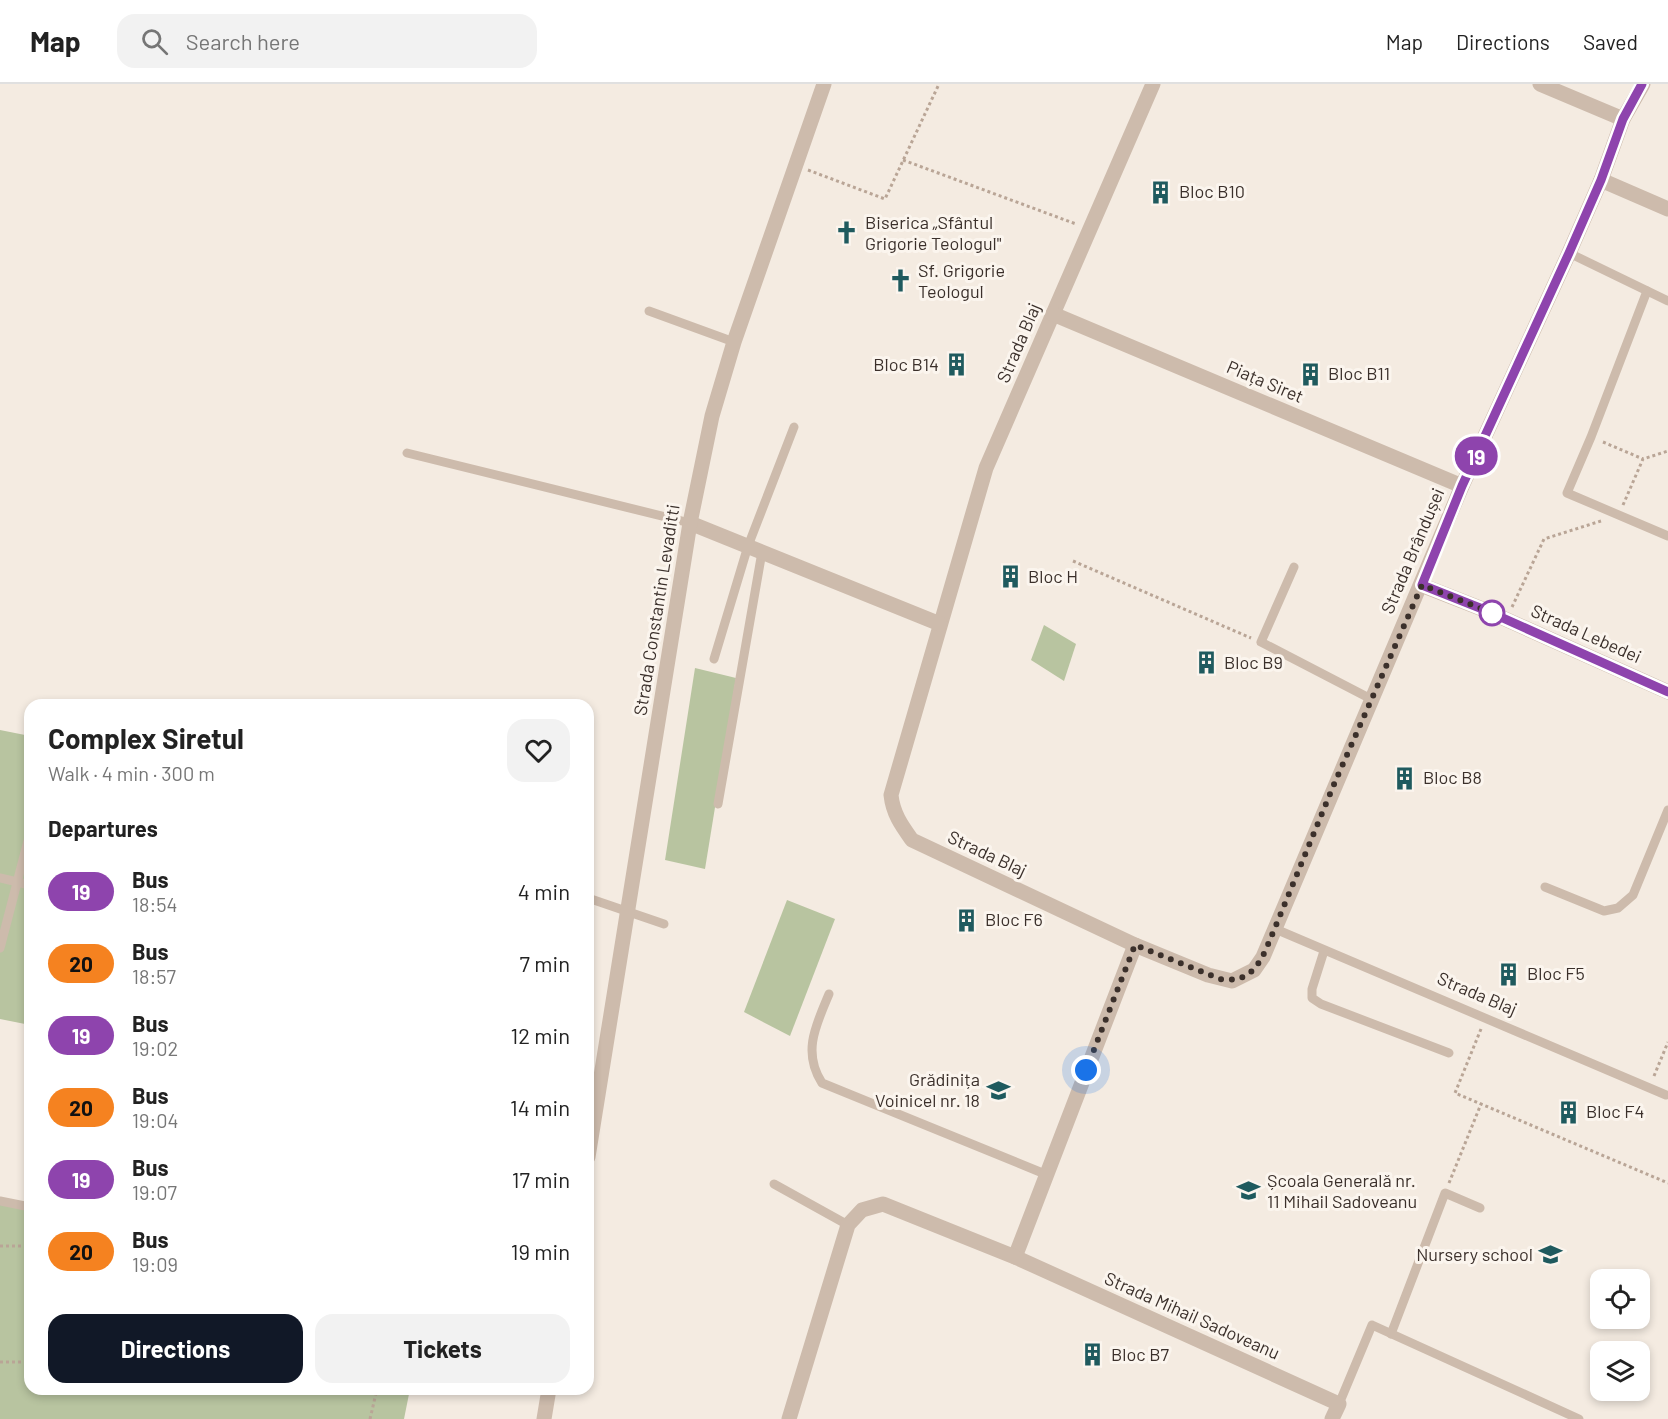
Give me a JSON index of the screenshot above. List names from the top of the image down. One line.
{"streets":{"street":["Strada Blaj","Piața Siret","Strada Brândușei","Strada Constantin Levaditti","Strada Lebedei","Strada Mihail Sadoveanu"]},"crossings":[["Strada Blaj","Piața Siret"],["Strada Blaj","Strada Brândușei"],["Piața Siret","Strada Brândușei"],["Strada Brândușei","Strada Lebedei"]],"places":{"building":["Bloc B10","Bloc B14","Bloc B11","Bloc H","Bloc B9","Bloc B8","Bloc F6","Bloc F5","Bloc F4","Bloc B7"],"church":["Biserica „Sfântul Grigorie Teologul\"","Sf. Grigorie Teologul"],"school or university":["Grădinița Voinicel nr. 18","Școala Generală nr. 11 Mihail Sadoveanu","Nursery school"]},"lines":["bus line 19"],"page":{"header":"Map","search":"Search here","nav":["Map","Directions","Saved"],"on_map":"19","heading":[["Complex Siretul","Walk · 4 min · 300 m"],"Departures"],"list":[{"mark":"19","name":"Bus","note":"18:54","value":"4 min"},{"mark":"20","name":"Bus","note":"18:57","value":"7 min"},{"mark":"19","name":"Bus","note":"19:02","value":"12 min"},{"mark":"20","name":"Bus","note":"19:04","value":"14 min"},{"mark":"19","name":"Bus","note":"19:07","value":"17 min"},{"mark":"20","name":"Bus","note":"19:09","value":"19 min"}],"buttons":["Directions","Tickets"]}}
